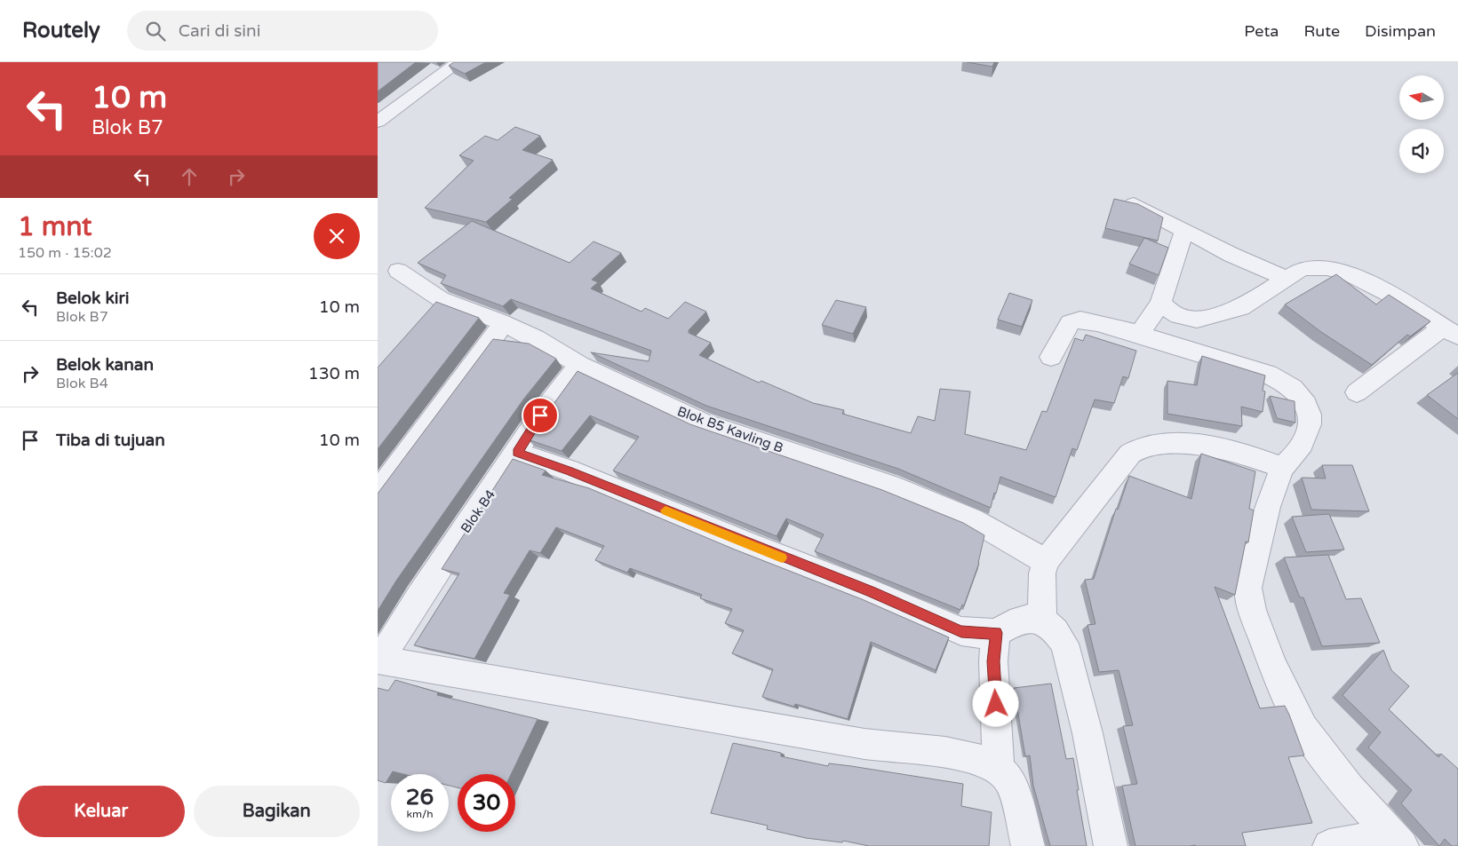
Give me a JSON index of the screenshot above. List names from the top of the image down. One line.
{"streets":{"street":["Blok B5 Kavling B","Blok B4"]},"crossings":[["Blok B5 Kavling B","Blok B4"]],"north":"left","page":{"header":"Routely","search":"Cari di sini","nav":["Peta","Rute","Disimpan"],"turn":["10 m","Blok B7"],"heading":["1 mnt","150 m · 15:02"],"list":[{"name":"Belok kiri","note":"Blok B7","value":"10 m"},{"name":"Belok kanan","note":"Blok B4","value":"130 m"},{"name":"Tiba di tujuan","value":"10 m"}],"speed":"26 km/h","limit":"30","buttons":["Keluar","Bagikan"]}}
